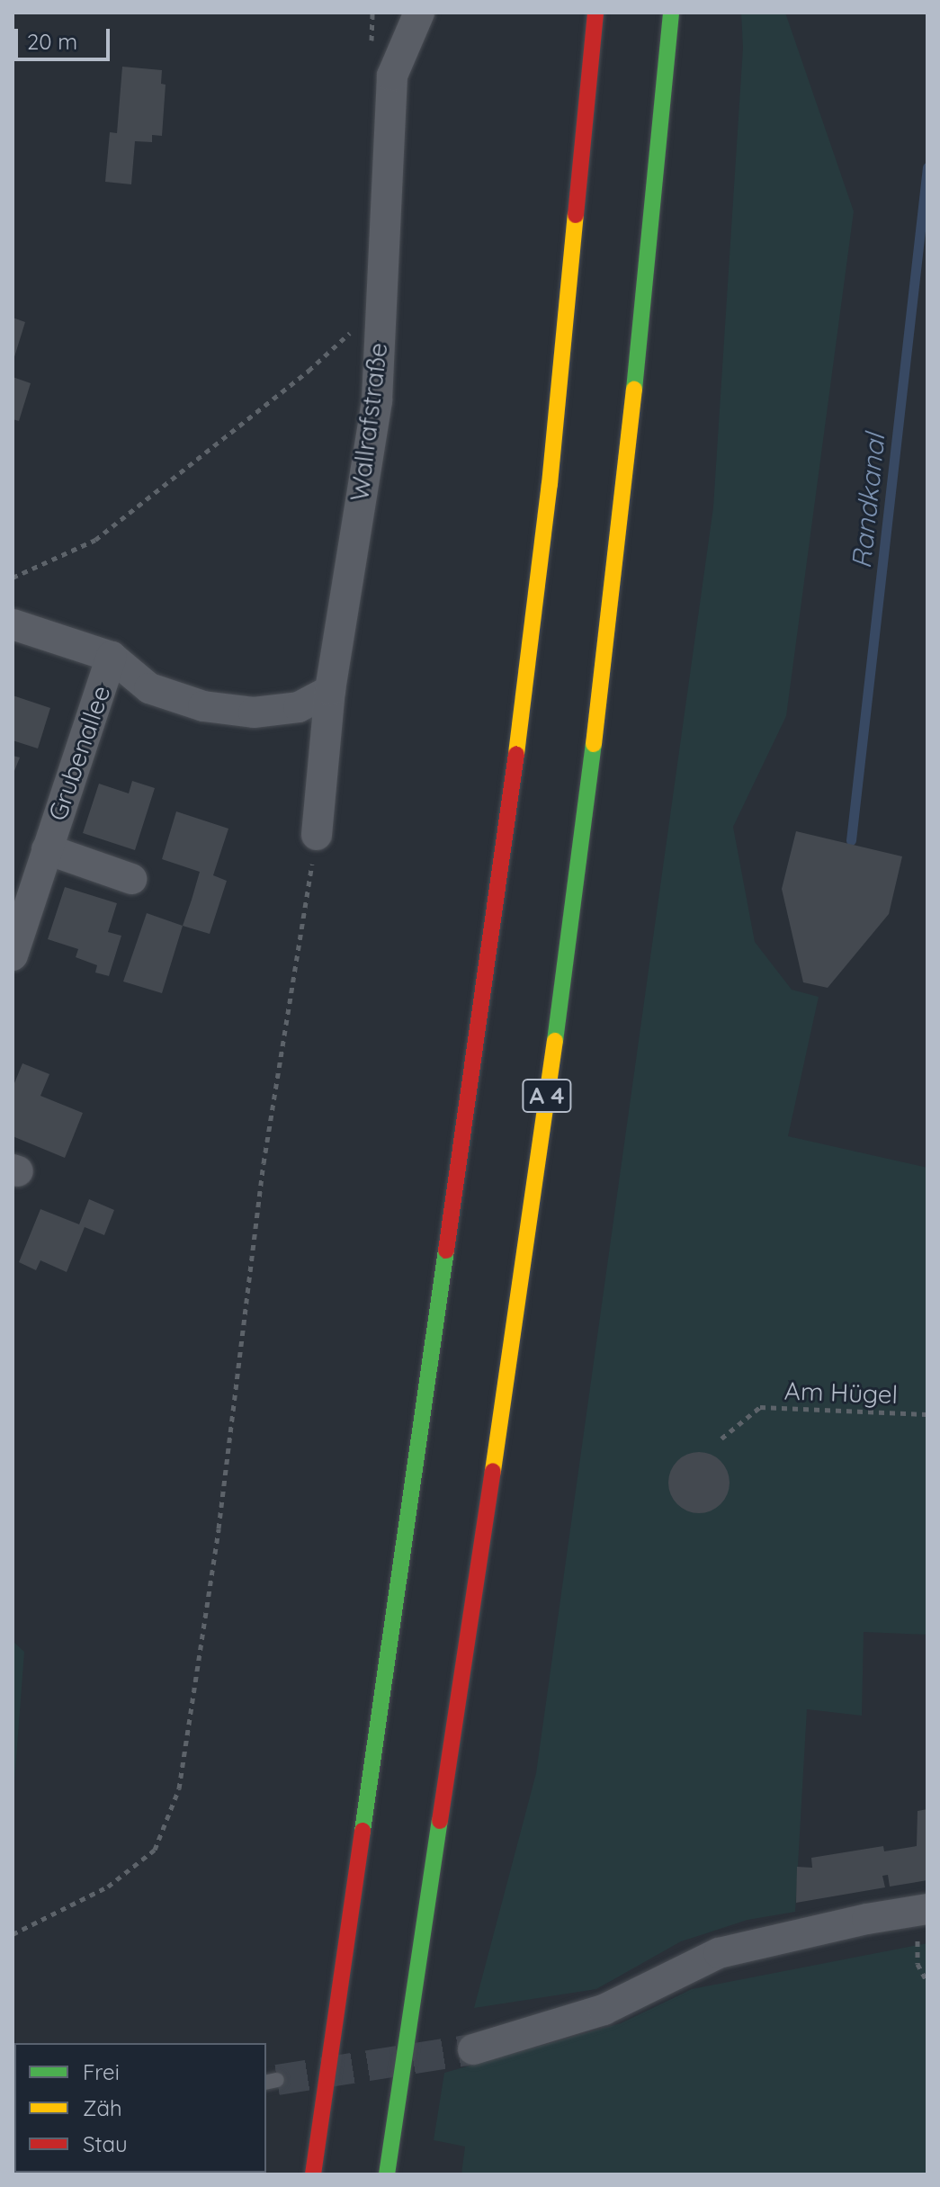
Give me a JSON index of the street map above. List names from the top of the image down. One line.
{"streets":{"highway":["A 4"],"street":["Wallrafstraße","Grubenallee"],"path":["Am Hügel"]},"water":["Randkanal"],"legend":["Frei","Zäh","Stau"],"scale_bar":"20 m"}
